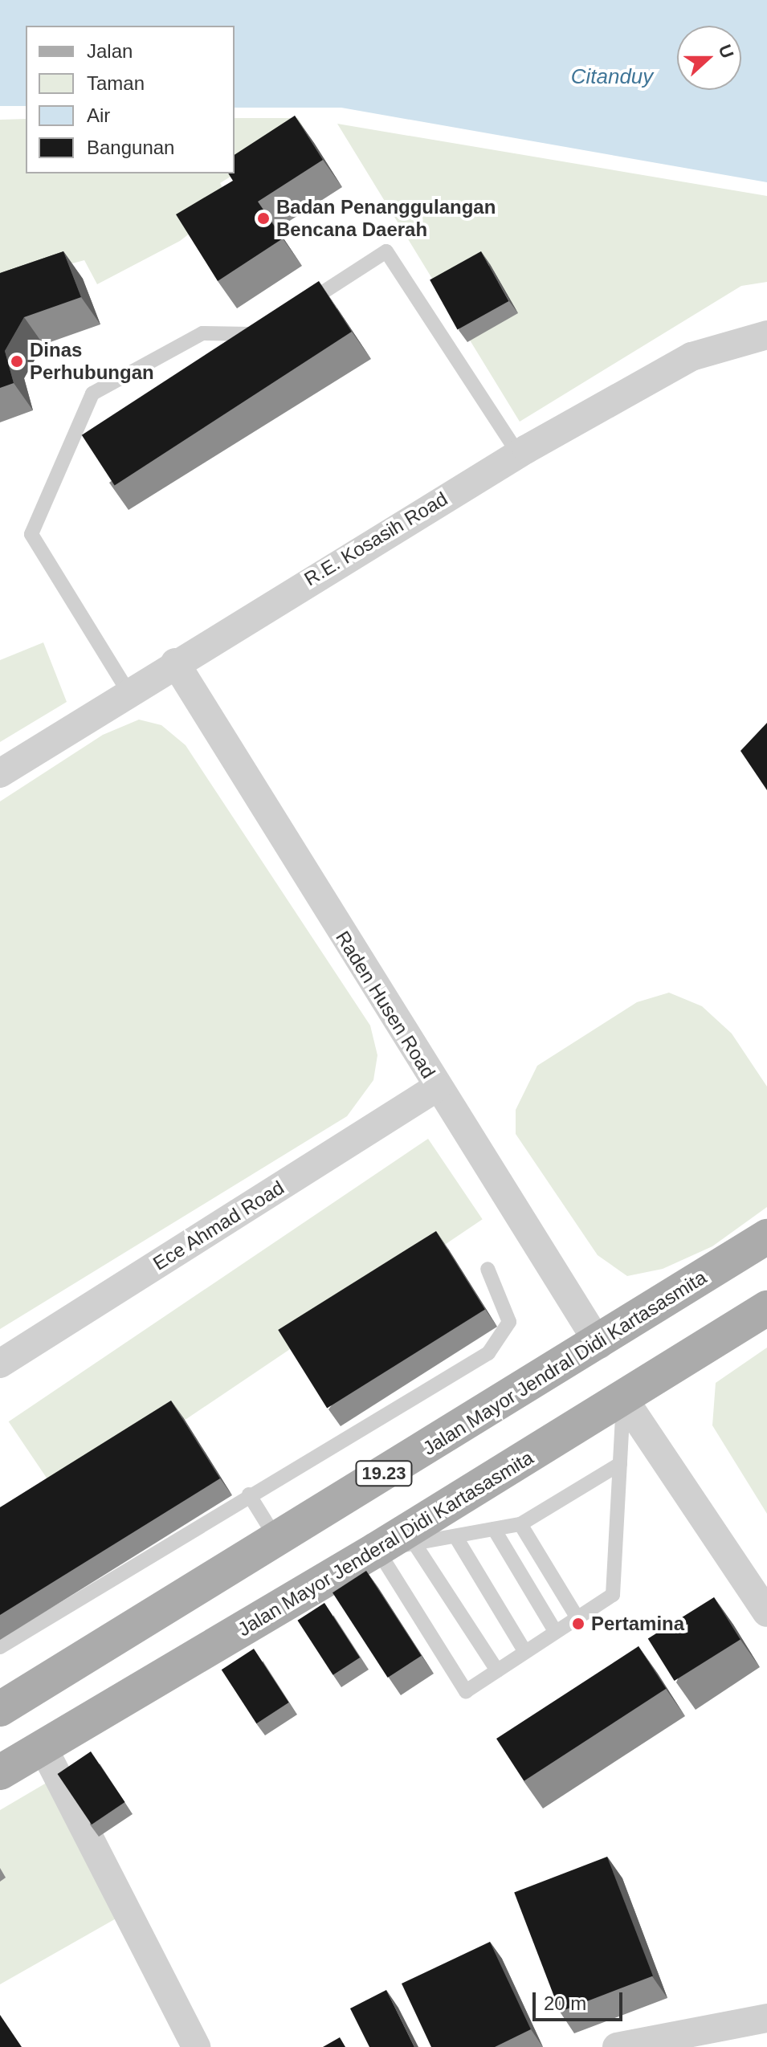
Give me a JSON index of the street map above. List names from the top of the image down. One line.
{"streets":{"main road":["Jalan Mayor Jendral Didi Kartasasmita","19.23","Jalan Mayor Jenderal Didi Kartasasmita"],"street":["R.E. Kosasih Road","Raden Husen Road","Ece Ahmad Road"]},"crossings":[["R.E. Kosasih Road","Raden Husen Road"],["Raden Husen Road","Ece Ahmad Road"],["Raden Husen Road","Jalan Mayor Jendral Didi Kartasasmita"]],"water":["Citanduy"],"places":["Badan Penanggulangan Bencana Daerah","Dinas Perhubungan","Pertamina"],"legend":["Jalan","Taman","Air","Bangunan"],"scale_bar":"20 m","north":"right"}
